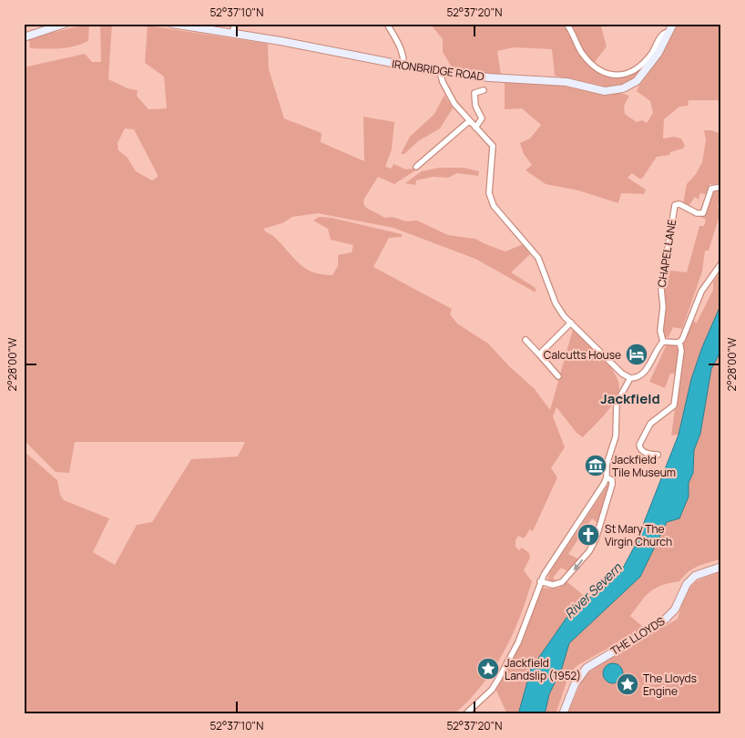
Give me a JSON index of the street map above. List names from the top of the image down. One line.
{"streets":{"main road":["IRONBRIDGE ROAD","THE LLOYDS"],"street":["CHAPEL LANE"]},"districts":["Jackfield"],"water":["River Severn"],"places":{"hotel":["Calcutts House"],"museum":["Jackfield Tile Museum"],"church":["St Mary The Virgin Church"],"place":["Jackfield Landslip (1952)","The Lloyds Engine"]},"coordinates":["52°37'10\"N","52°37'20\"N","2°28'00\"W"]}
